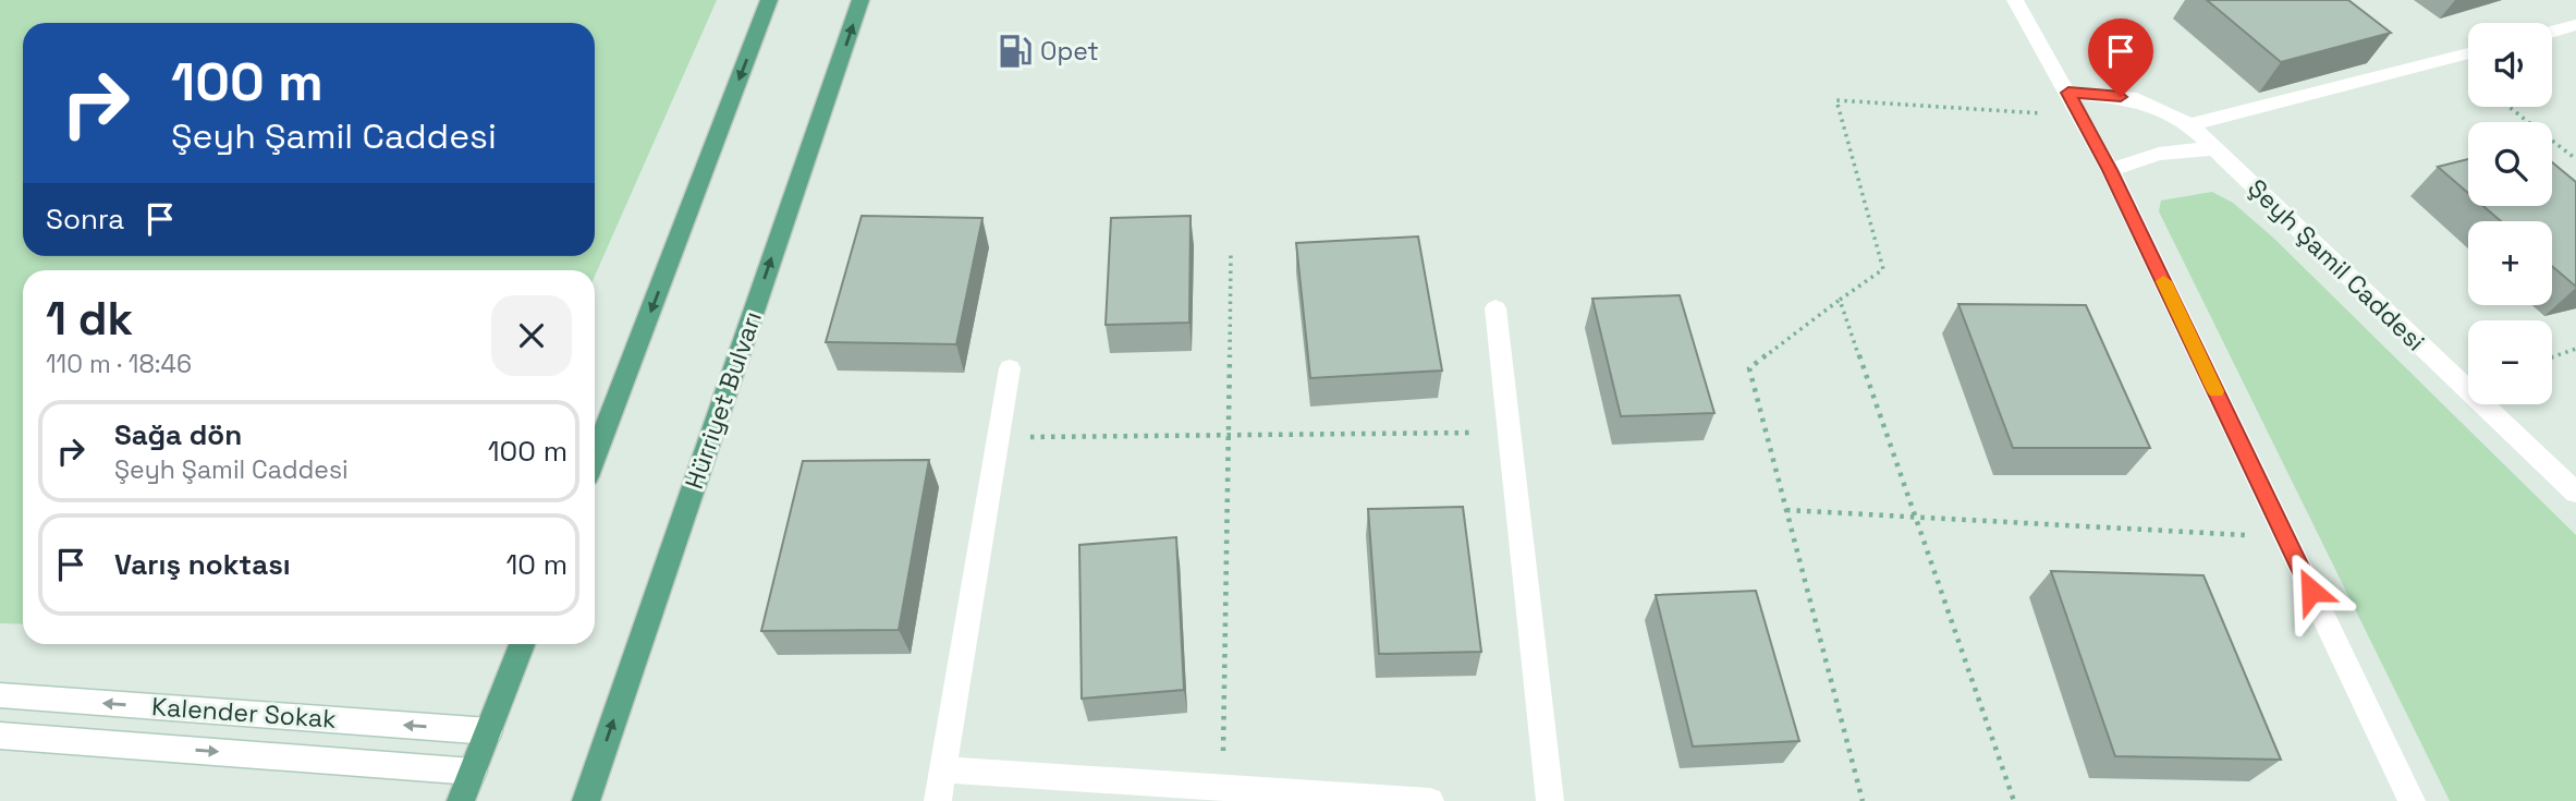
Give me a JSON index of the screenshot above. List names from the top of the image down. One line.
{"streets":{"main road":["Hürriyet Bulvarı"],"street":["Şeyh Şamil Caddesi","Kalender Sokak"]},"places":{"fuel station":["Opet"]},"page":{"map_buttons":["+","−"],"turn":["100 m","Şeyh Şamil Caddesi"],"then":"Sonra","heading":["1 dk","110 m · 18:46"],"list":[{"name":"Sağa dön","note":"Şeyh Şamil Caddesi","value":"100 m"},{"name":"Varış noktası","value":"10 m"}]}}
